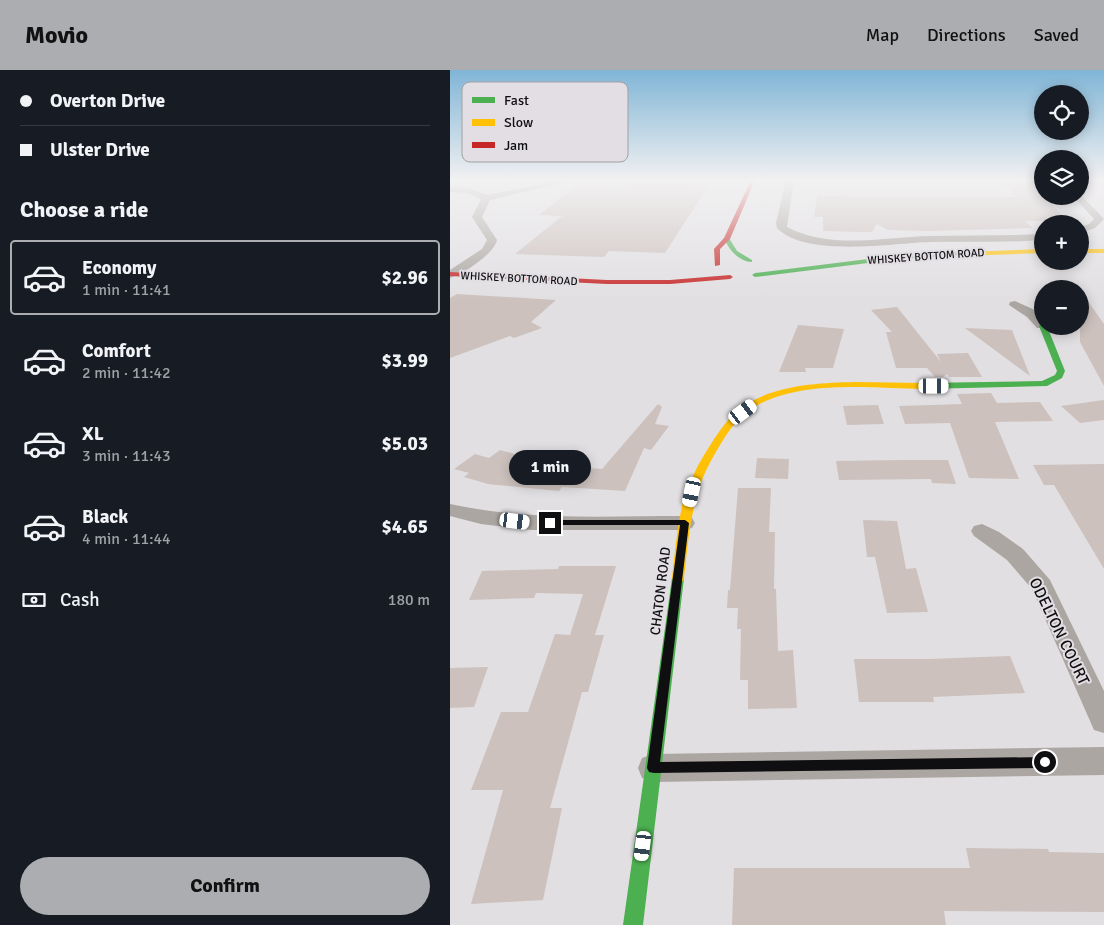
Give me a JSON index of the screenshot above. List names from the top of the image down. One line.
{"streets":{"street":["WHISKEY BOTTOM ROAD","CHATON ROAD","ODELTON COURT"]},"legend":["Fast","Slow","Jam"],"page":{"header":"Movio","nav":["Map","Directions","Saved"],"banner":["Overton Drive","Ulster Drive"],"map_buttons":["+","−"],"heading":"Choose a ride","list":[{"name":"Economy","note":"1 min · 11:41","value":"$2.96"},{"name":"Comfort","note":"2 min · 11:42","value":"$3.99"},{"name":"XL","note":"3 min · 11:43","value":"$5.03"},{"name":"Black","note":"4 min · 11:44","value":"$4.65"}],"bubble":"1 min","pay":["Cash","180 m"],"buttons":"Confirm"}}
